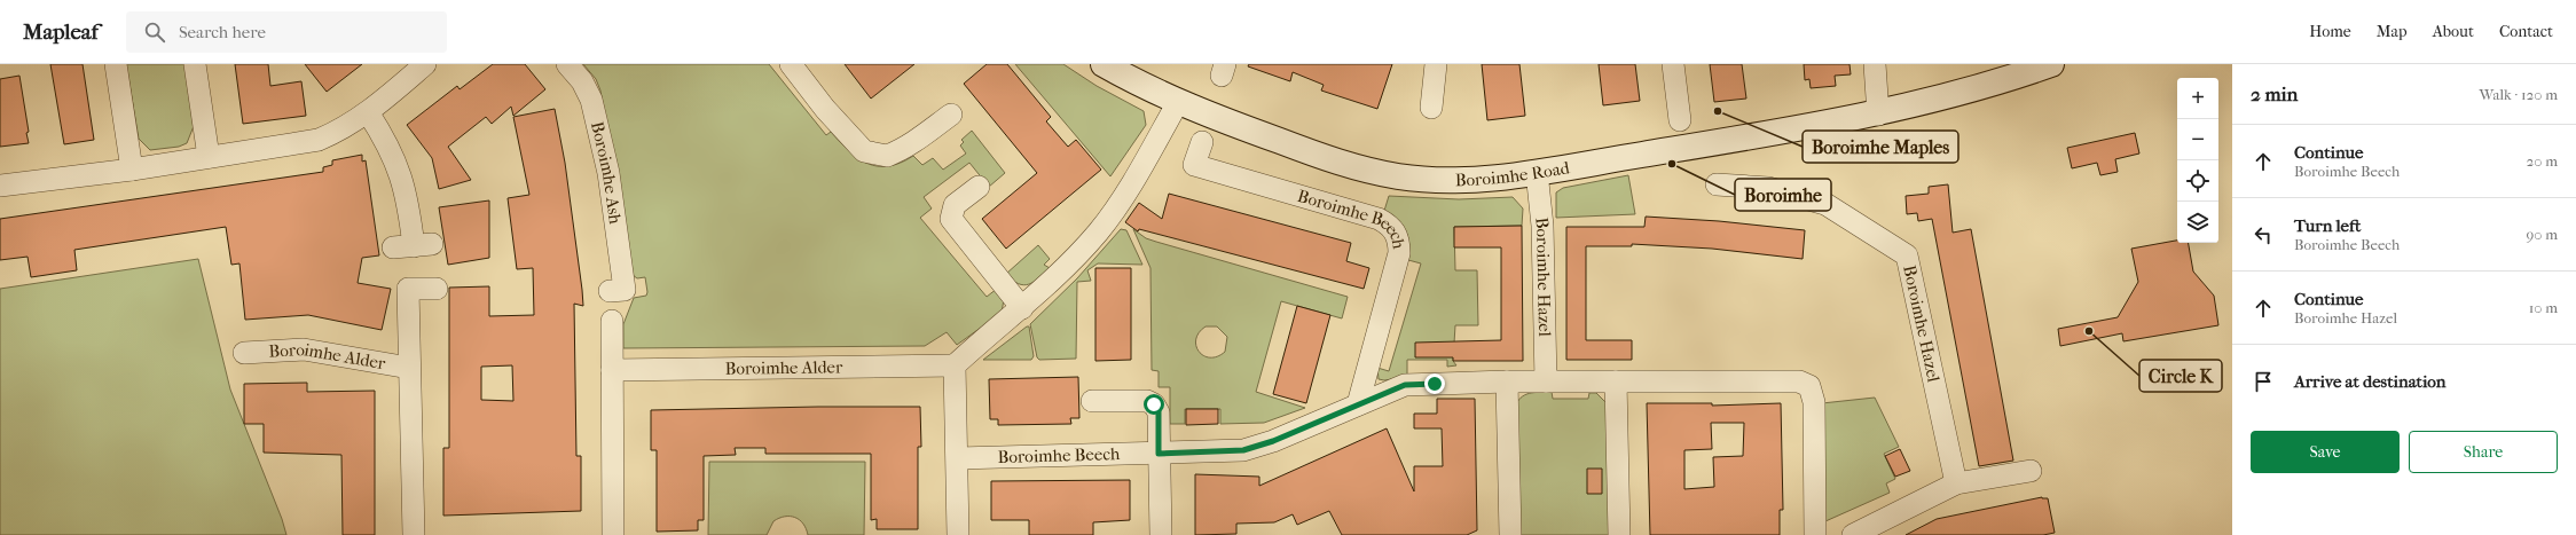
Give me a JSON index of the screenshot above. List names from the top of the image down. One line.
{"streets":{"street":["Boroimhe Road","Boroimhe Ash","Boroimhe Beech","Boroimhe Hazel","Boroimhe Alder"]},"crossings":[["Boroimhe Road","Boroimhe Hazel"]],"places":["Boroimhe Maples","Boroimhe","Circle K"],"page":{"header":"Mapleaf","search":"Search here","nav":["Home","Map","About","Contact"],"heading":["2 min","Walk · 120 m"],"map_buttons":["+","−"],"list":[["Continue","Boroimhe Beech","20 m"],["Turn left","Boroimhe Beech","90 m"],["Continue","Boroimhe Hazel","10 m"],"Arrive at destination"],"buttons":["Save","Share"]}}
